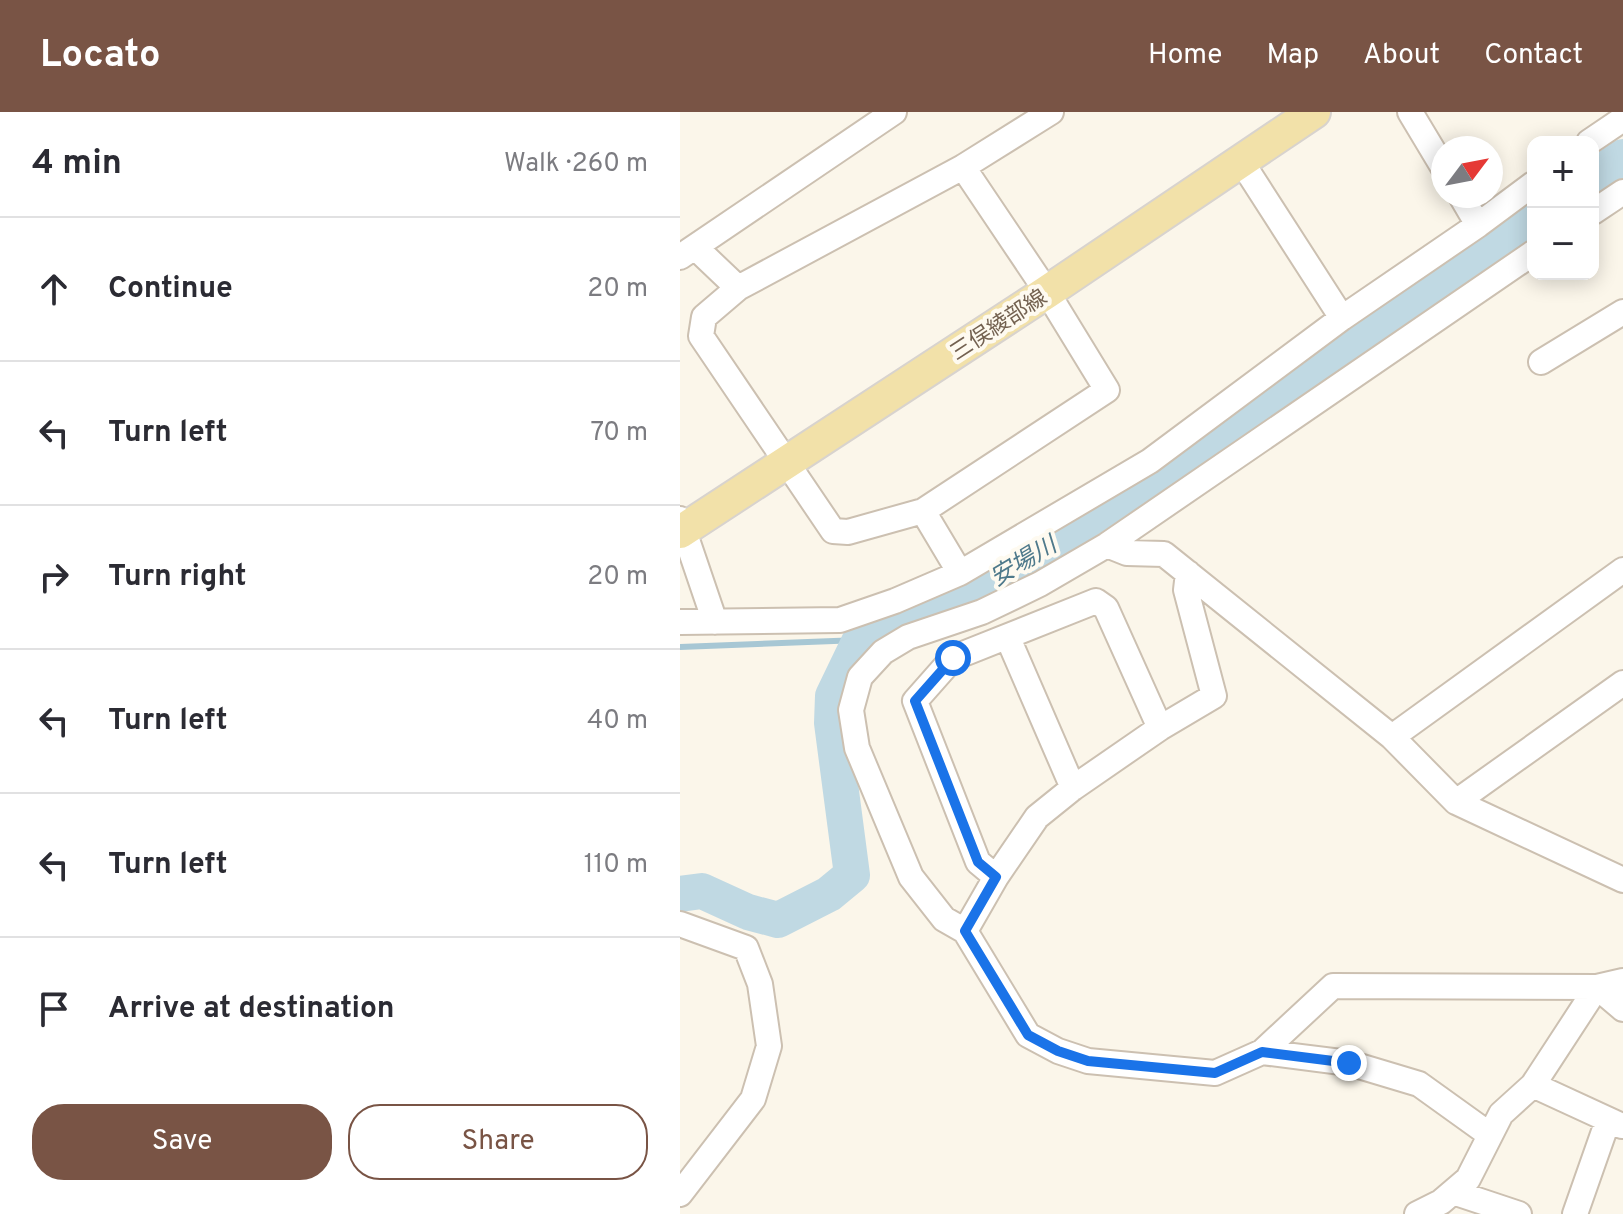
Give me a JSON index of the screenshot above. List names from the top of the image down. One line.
{"streets":{"main road":["三俣綾部線"]},"water":["安場川"],"north":"top right","page":{"header":"Locato","nav":["Home","Map","About","Contact"],"heading":["4 min","Walk · 260 m"],"map_buttons":["+","−"],"list":[["Continue","20 m"],["Turn left","70 m"],["Turn right","20 m"],["Turn left","40 m"],["Turn left","110 m"],"Arrive at destination"],"buttons":["Save","Share"]}}
